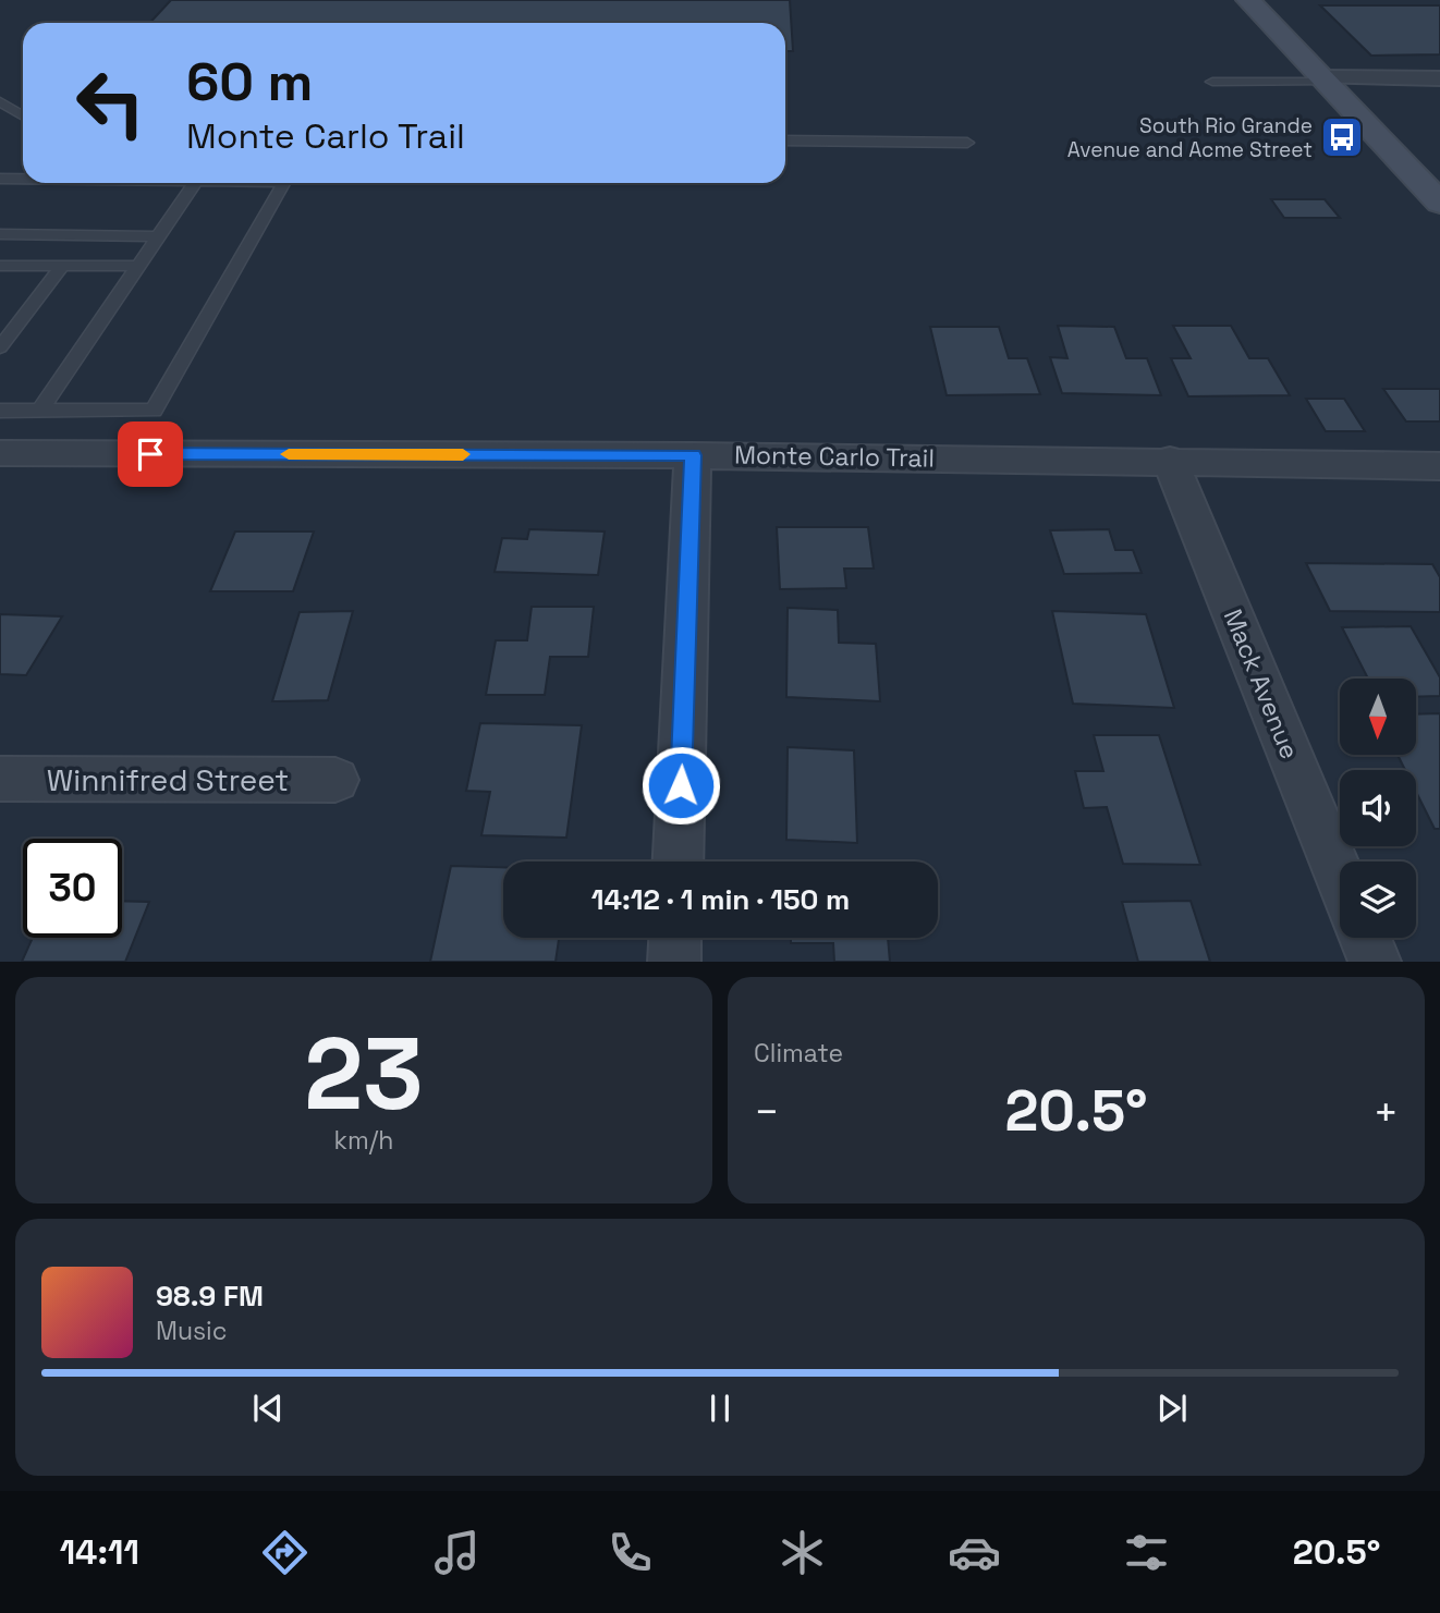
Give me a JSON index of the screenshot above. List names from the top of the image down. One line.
{"streets":{"street":["Monte Carlo Trail","Mack Avenue","Winnifred Street"]},"crossings":[["Monte Carlo Trail","Mack Avenue"]],"places":{"bus stop":["South Rio Grande Avenue and Acme Street"]},"north":"bottom","page":{"turn":["60 m","Monte Carlo Trail"],"limit":"30","trip":"14:12 · 1 min · 150 m","tile":[["23","km/h"],"Climate"],"heat":["−","20.5°","+"],"song":["98.9 FM","Music"],"tabs":["14:11","20.5°"]}}
